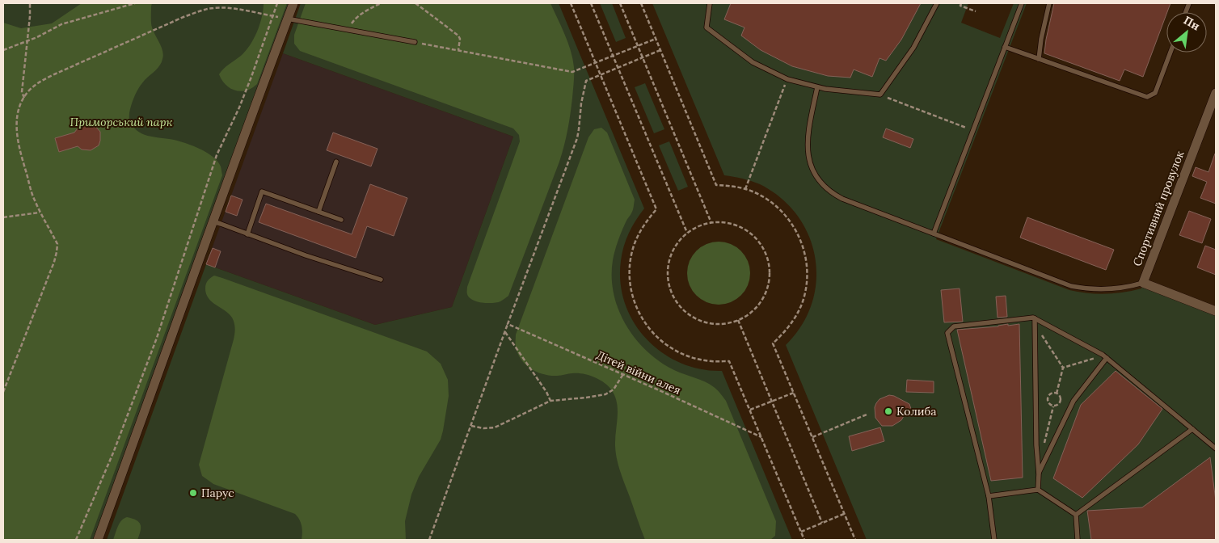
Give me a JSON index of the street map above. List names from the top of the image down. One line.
{"streets":{"street":["Спортивний провулок"],"path":["Дітей війни алея"]},"parks":["Приморський парк"],"places":["Колиба","Парус"],"north":"top right"}
